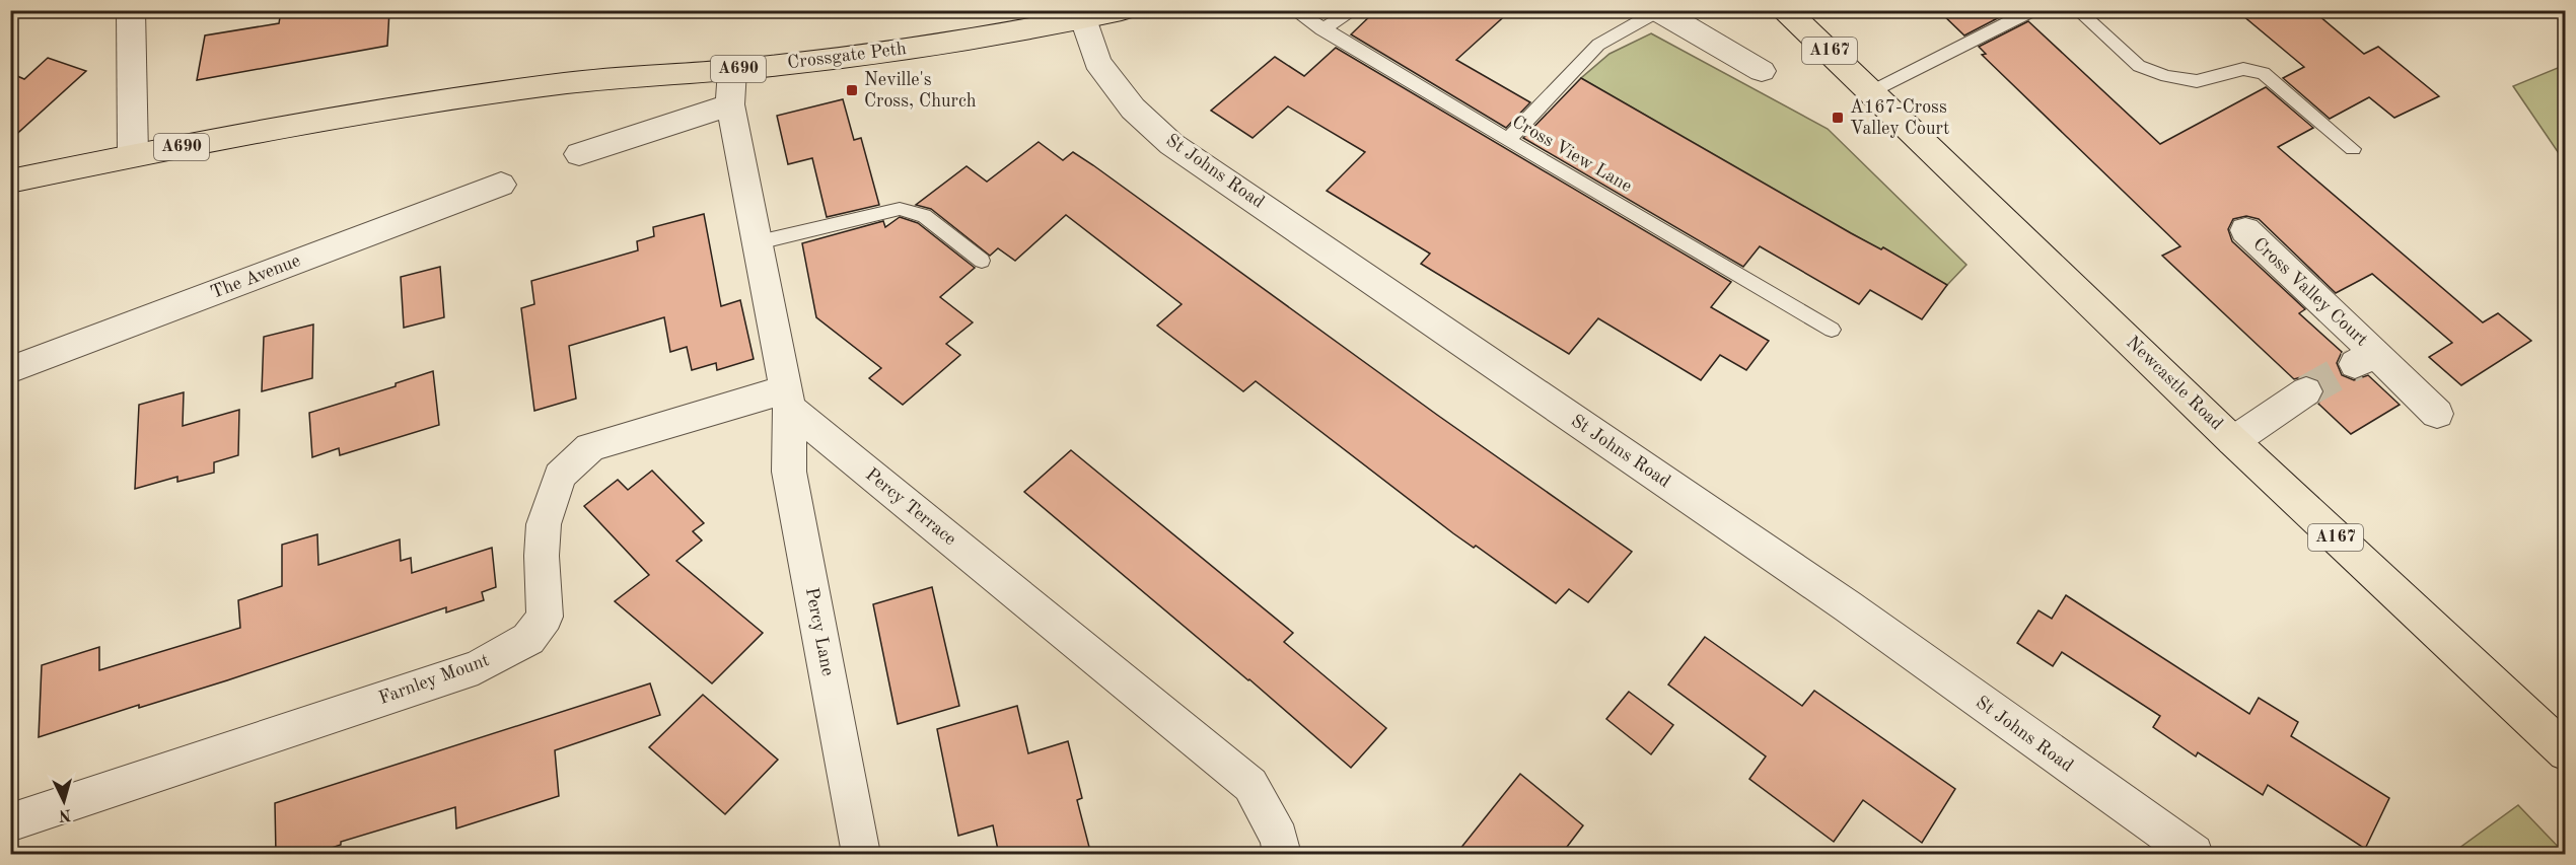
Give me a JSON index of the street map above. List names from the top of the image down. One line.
{"streets":{"highway":["A167","Crossgate Peth","A690","Newcastle Road"],"street":["St Johns Road","The Avenue","Cross Valley Court","Percy Terrace","Percy Lane","Farnley Mount"],"lane":["Cross View Lane"]},"crossings":[["Crossgate Peth","A690"],["Crossgate Peth","St Johns Road"],["Percy Terrace","Percy Lane"],["Percy Terrace","Farnley Mount"],["Percy Lane","Farnley Mount"]],"places":{"transit":["Neville's Cross, Church","A167-Cross Valley Court"]},"north":"bottom"}
